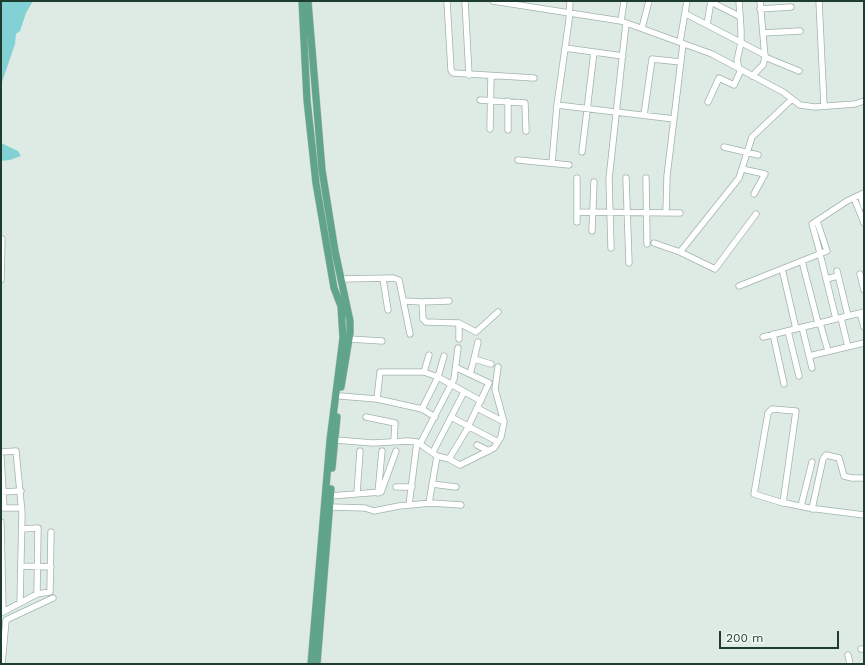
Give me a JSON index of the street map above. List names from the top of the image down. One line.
{"scale_bar":"200 m"}
